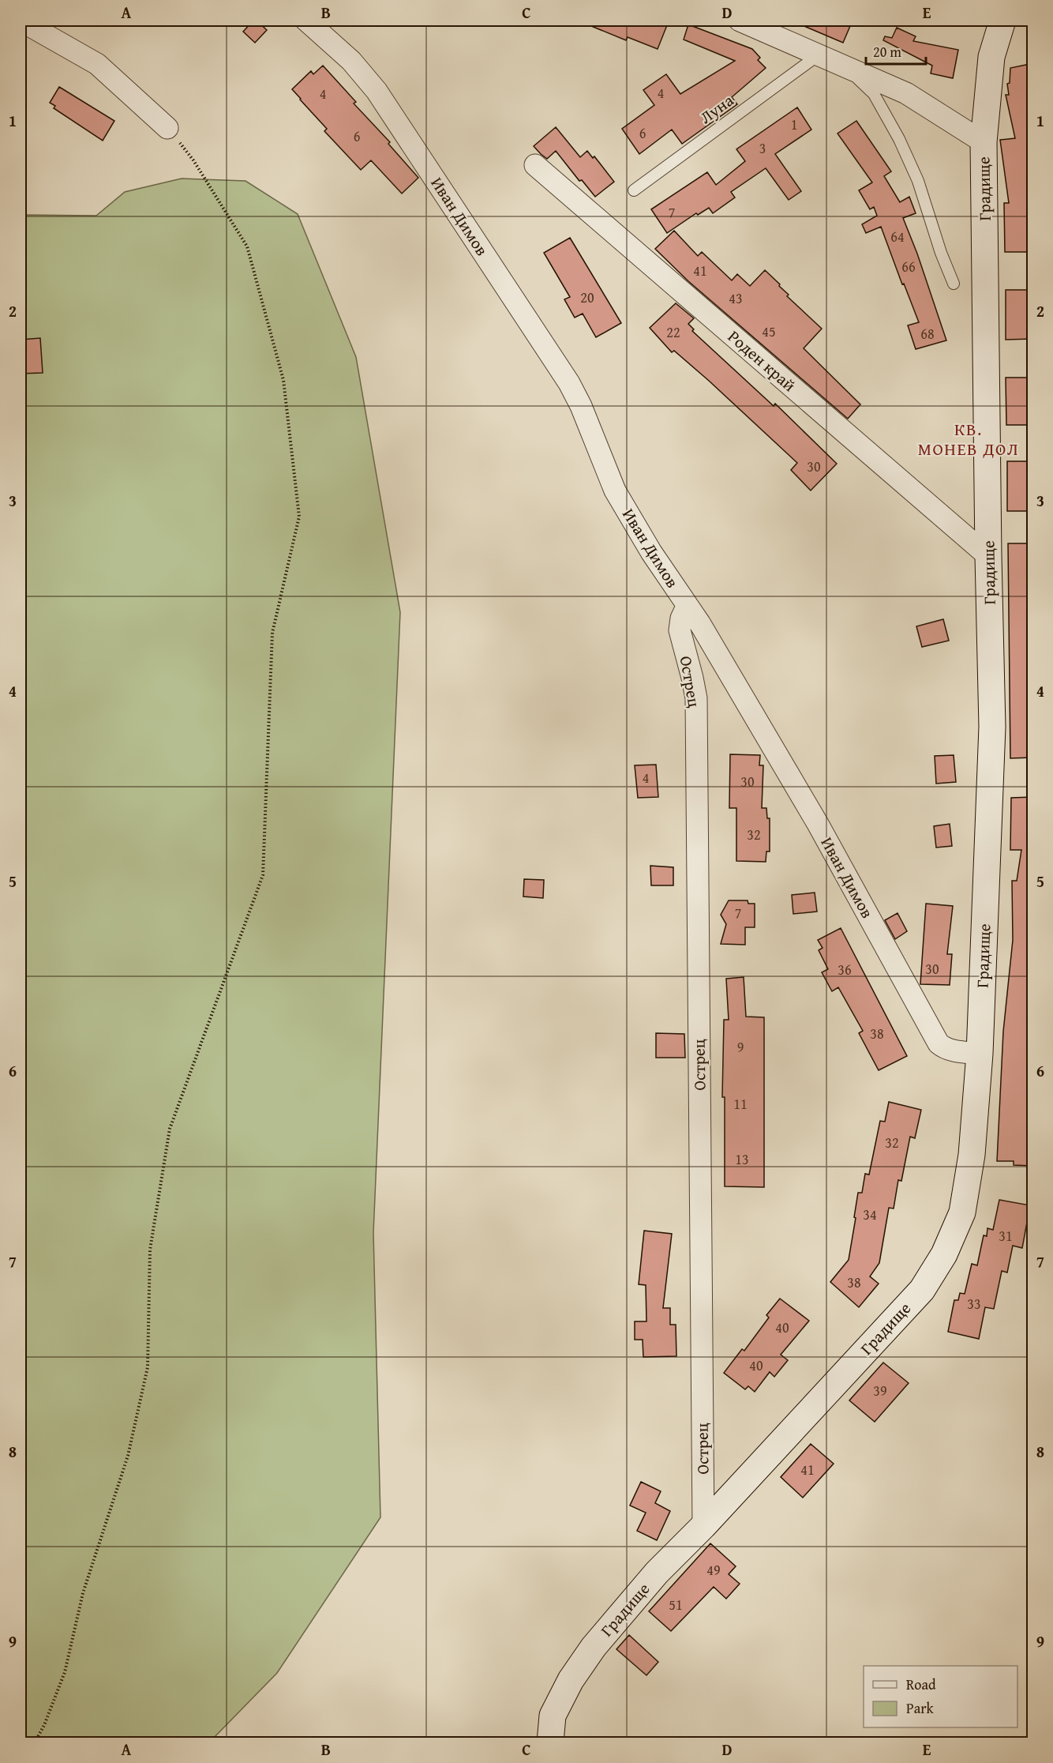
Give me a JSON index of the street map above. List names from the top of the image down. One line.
{"streets":{"street":["Градище","Иван Димов","Роден край","Острец"],"lane":["Луна"]},"crossings":[["Градище","Иван Димов"],["Градище","Роден край"],["Градище","Острец"],["Иван Димов","Острец"]],"districts":["КВ. МОНЕВ ДОЛ"],"house_numbers":["4","4","1","6","6","3","7","64","66","41","20","43","45","22","68","30","4","30","32","7","30","36","38","9","11","32","13","34","31","38","33","40","40","39","41","49","51"],"legend":["Road","Park"],"scale_bar":"20 m","grid":{"columns":["A","B","C","D","E"],"rows":["1","2","3","4","5","6","7","8","9"]}}
